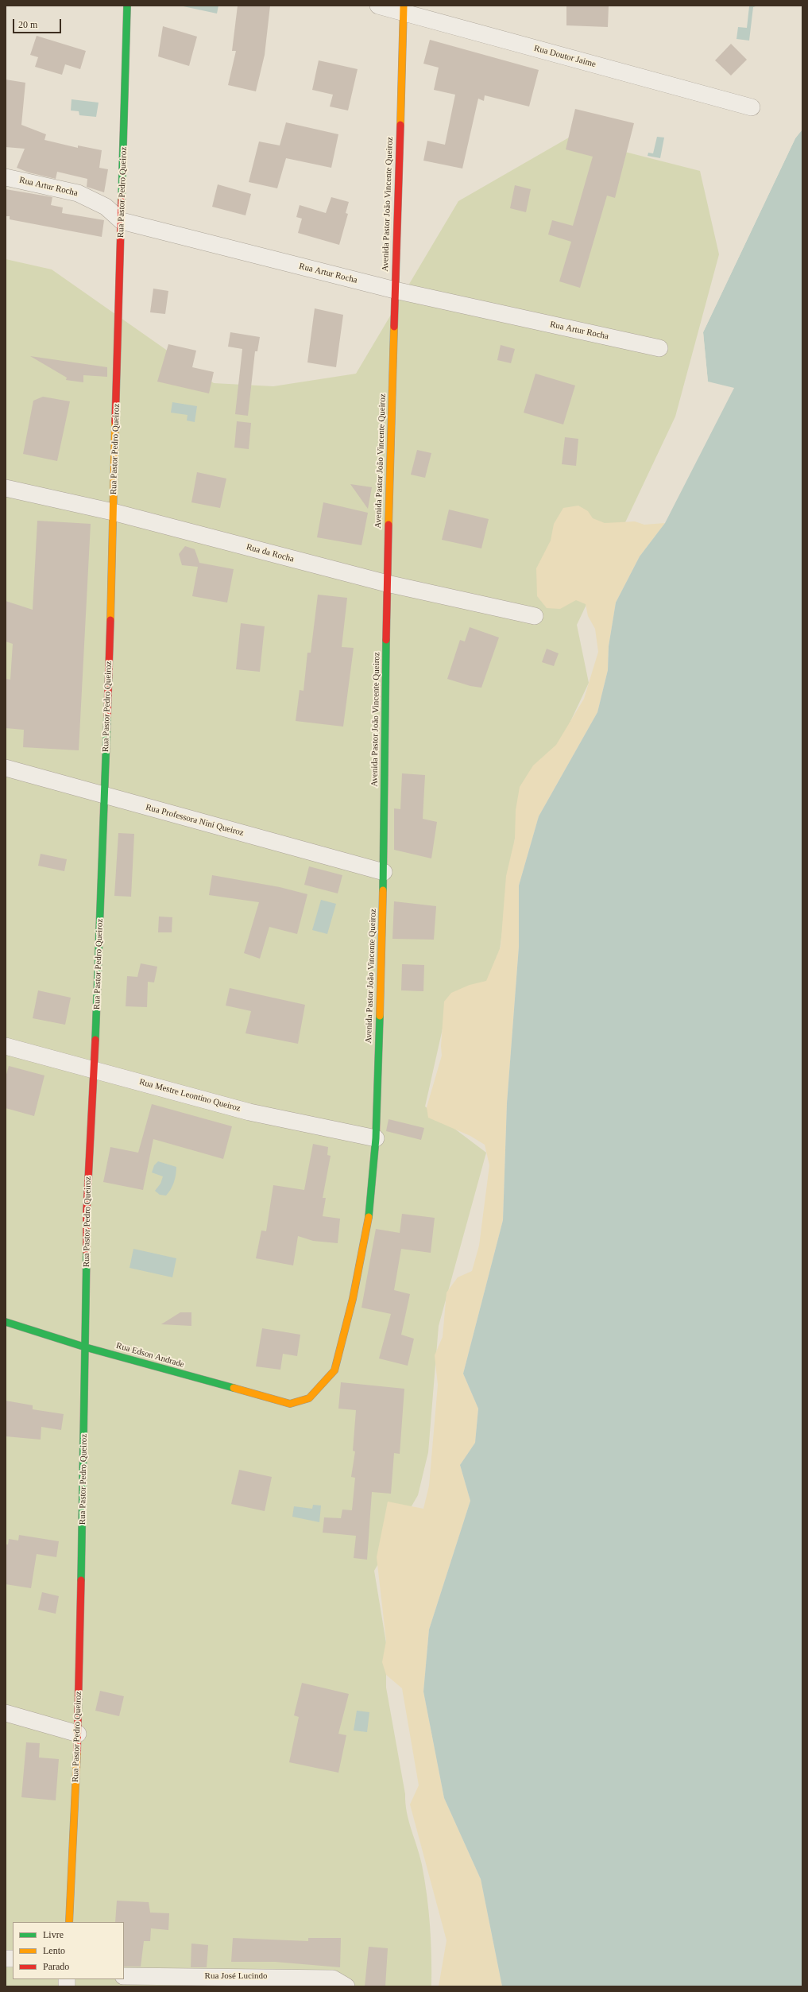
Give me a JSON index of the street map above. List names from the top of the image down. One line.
{"streets":{"street":["Rua Doutor Jaime","Rua Artur Rocha","Rua Pastor Pedro Queiroz","Avenida Pastor João Vincente Queiroz","Rua da Rocha","Rua Professora Nini Queiroz","Rua Mestre Leontino Queiroz","Rua Edson Andrade","Rua José Lucindo"]},"crossings":[["Rua Doutor Jaime","Avenida Pastor João Vincente Queiroz"],["Rua Artur Rocha","Rua Pastor Pedro Queiroz"],["Rua Artur Rocha","Avenida Pastor João Vincente Queiroz"],["Rua Pastor Pedro Queiroz","Rua da Rocha"],["Rua Pastor Pedro Queiroz","Rua Professora Nini Queiroz"],["Rua Pastor Pedro Queiroz","Rua Mestre Leontino Queiroz"],["Rua Pastor Pedro Queiroz","Rua Edson Andrade"],["Avenida Pastor João Vincente Queiroz","Rua da Rocha"],["Avenida Pastor João Vincente Queiroz","Rua Professora Nini Queiroz"],["Avenida Pastor João Vincente Queiroz","Rua Mestre Leontino Queiroz"],["Avenida Pastor João Vincente Queiroz","Rua Edson Andrade"]],"legend":["Livre","Lento","Parado"],"scale_bar":"20 m"}
